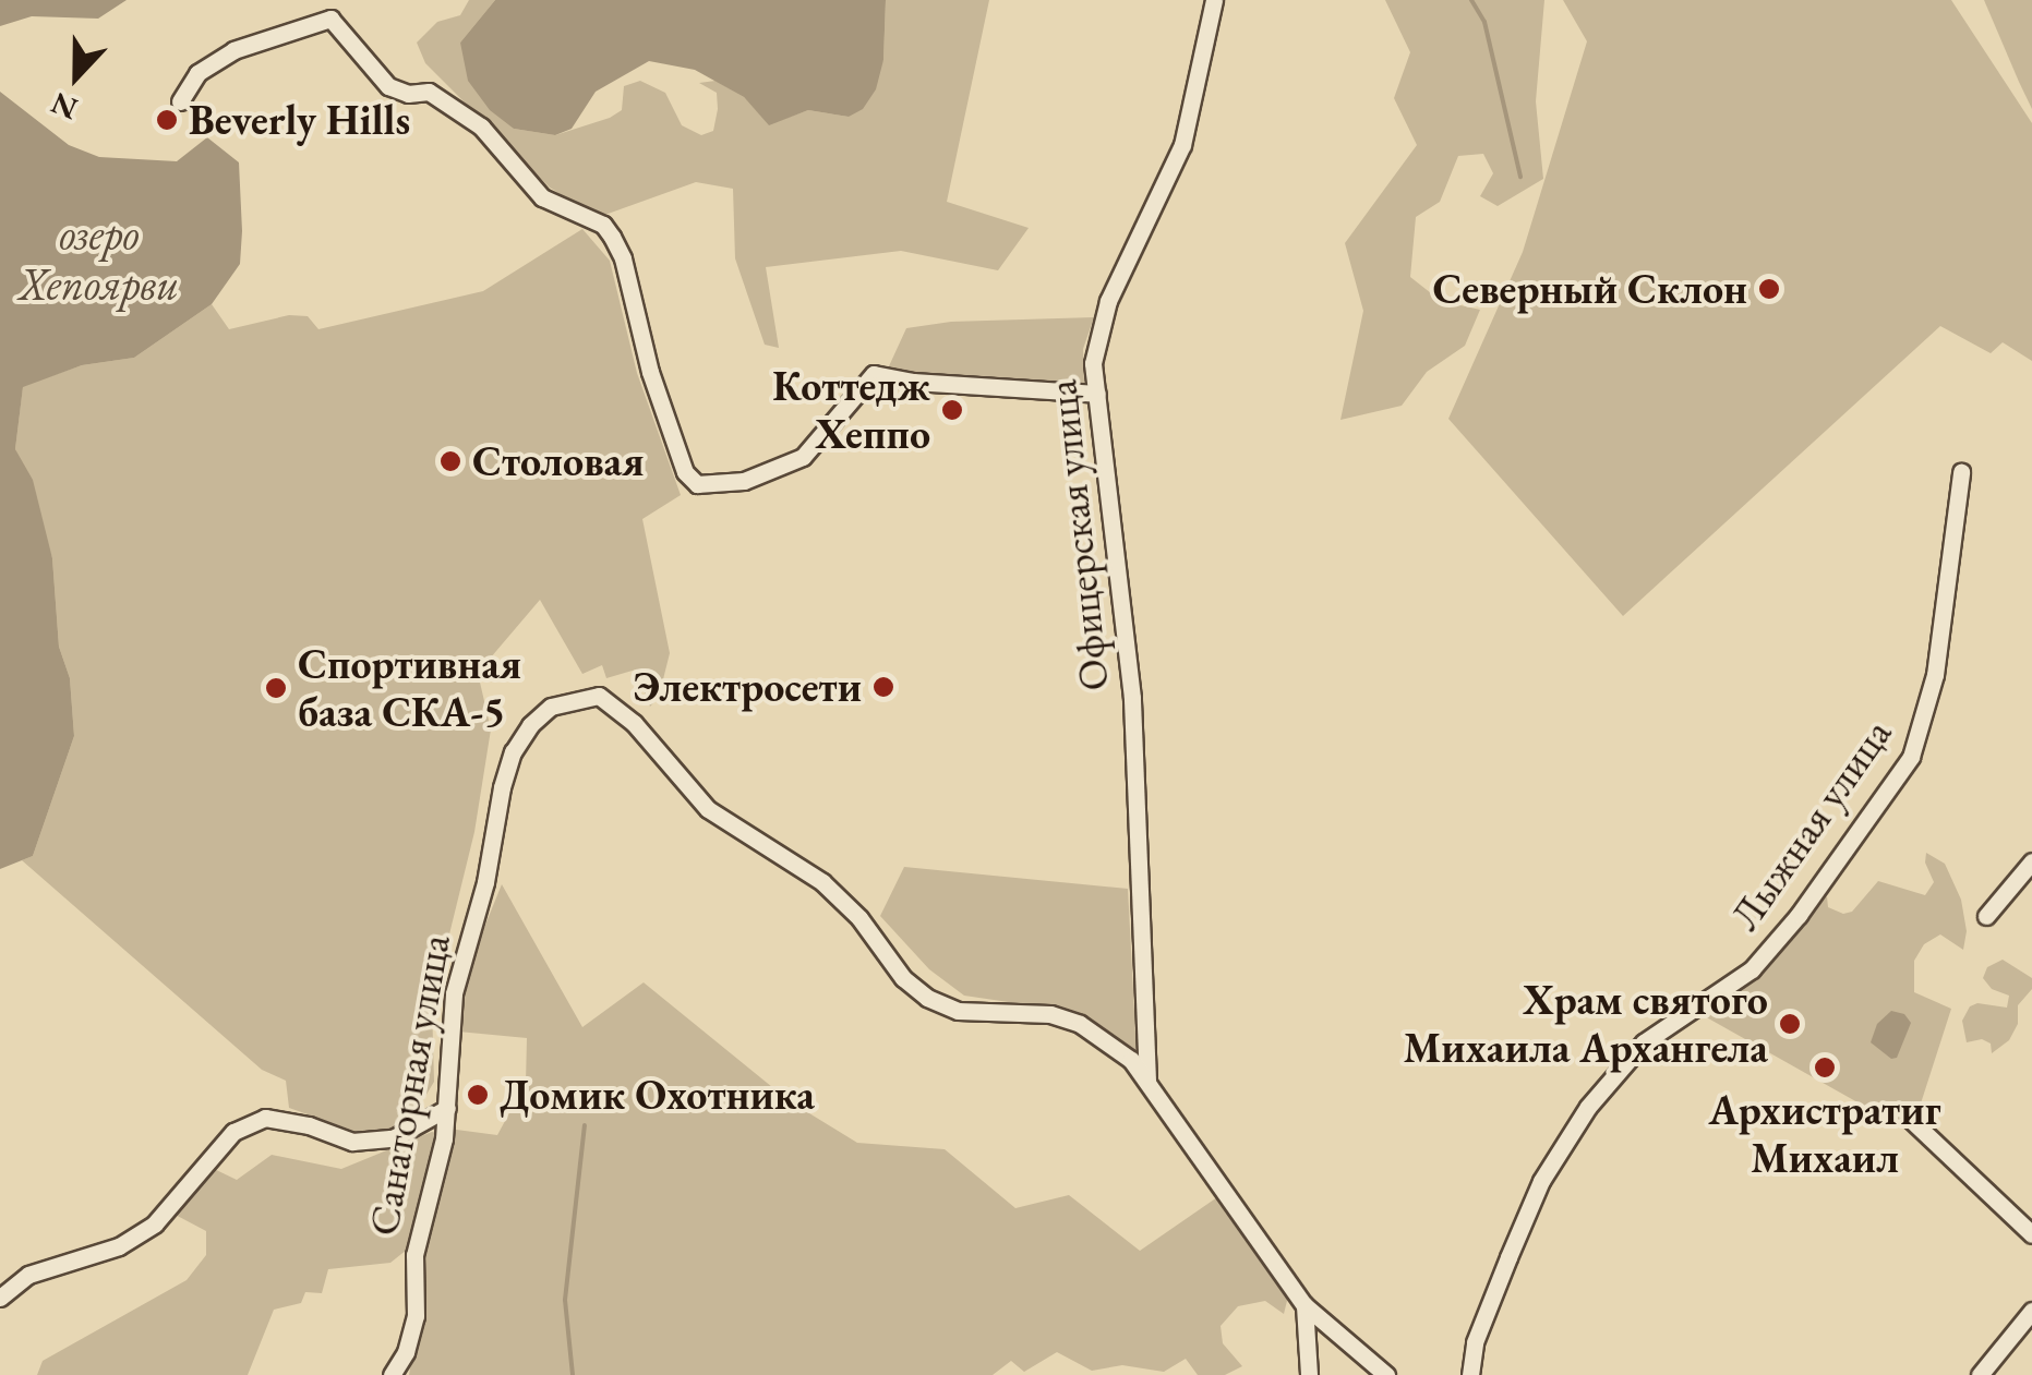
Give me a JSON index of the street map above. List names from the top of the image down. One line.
{"streets":{"street":["Офицерская улица","Лыжная улица","Санаторная улица"]},"crossings":[["Офицерская улица","Санаторная улица"]],"water":["озеро Хепоярви"],"places":["Beverly Hills","Северный Склон","Коттедж Хеппо","Столовая","Электросети","Спортивная база СКА-5","Храм святого Михаила Архангела","Архистратиг Михаил","Домик Охотника"],"north":"bottom"}
